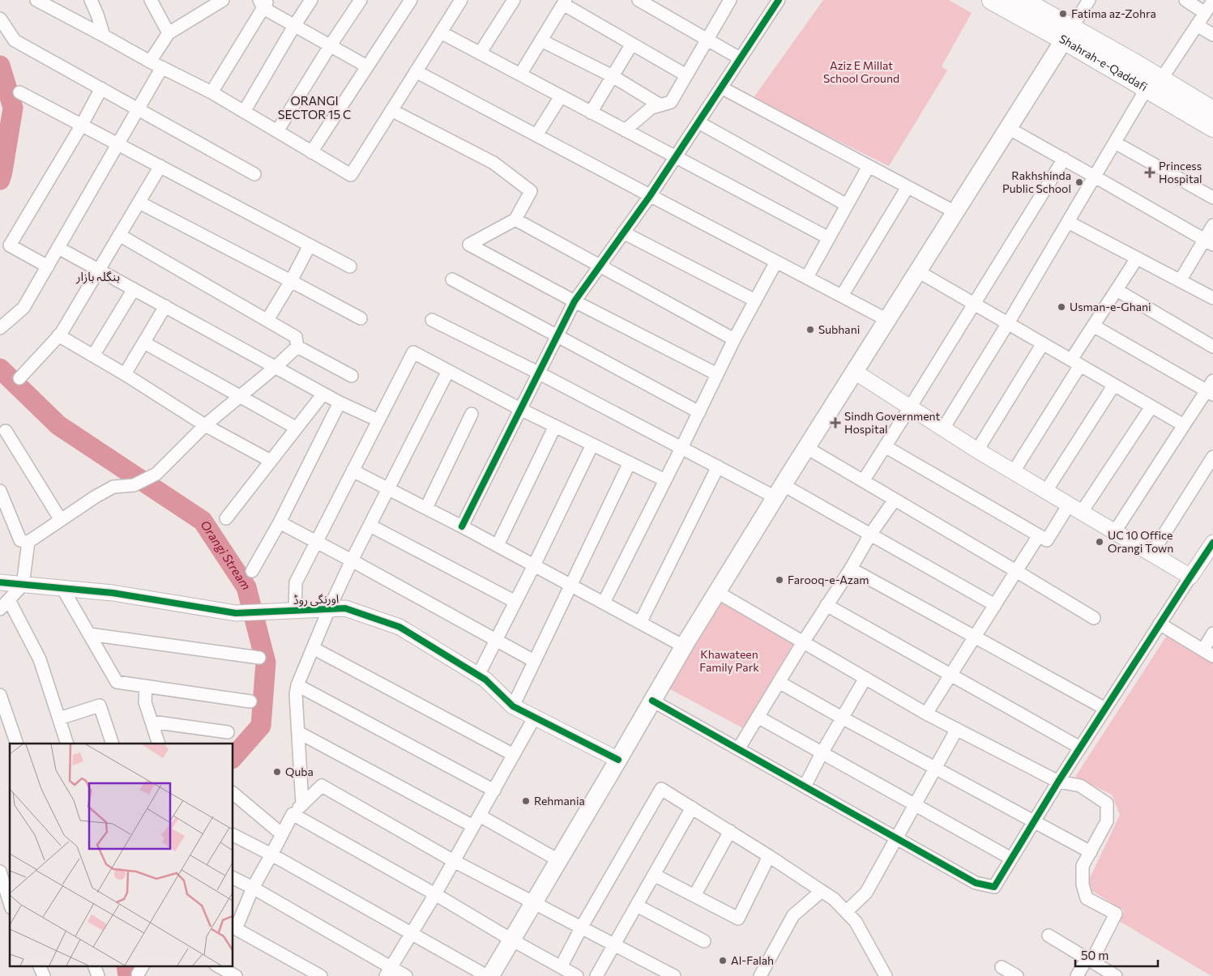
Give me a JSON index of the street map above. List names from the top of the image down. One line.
{"streets":{"main road":["Shahrah-e-Qaddafi"],"street":["اورنگی روڈ"]},"districts":["ORANGI SECTOR 15 C","بنگلہ بازار"],"water":["Orangi Stream"],"parks":["Aziz E Millat School Ground","Khawateen Family Park"],"places":{"other":["Fatima az-Zohra","Rakhshinda Public School","Usman-e-Ghani","Subhani","UC 10 Office Orangi Town","Farooq-e-Azam","Quba","Rehmania","Al-Falah"],"health":["Princess Hospital","Sindh Government Hospital"]},"scale_bar":"50 m"}
